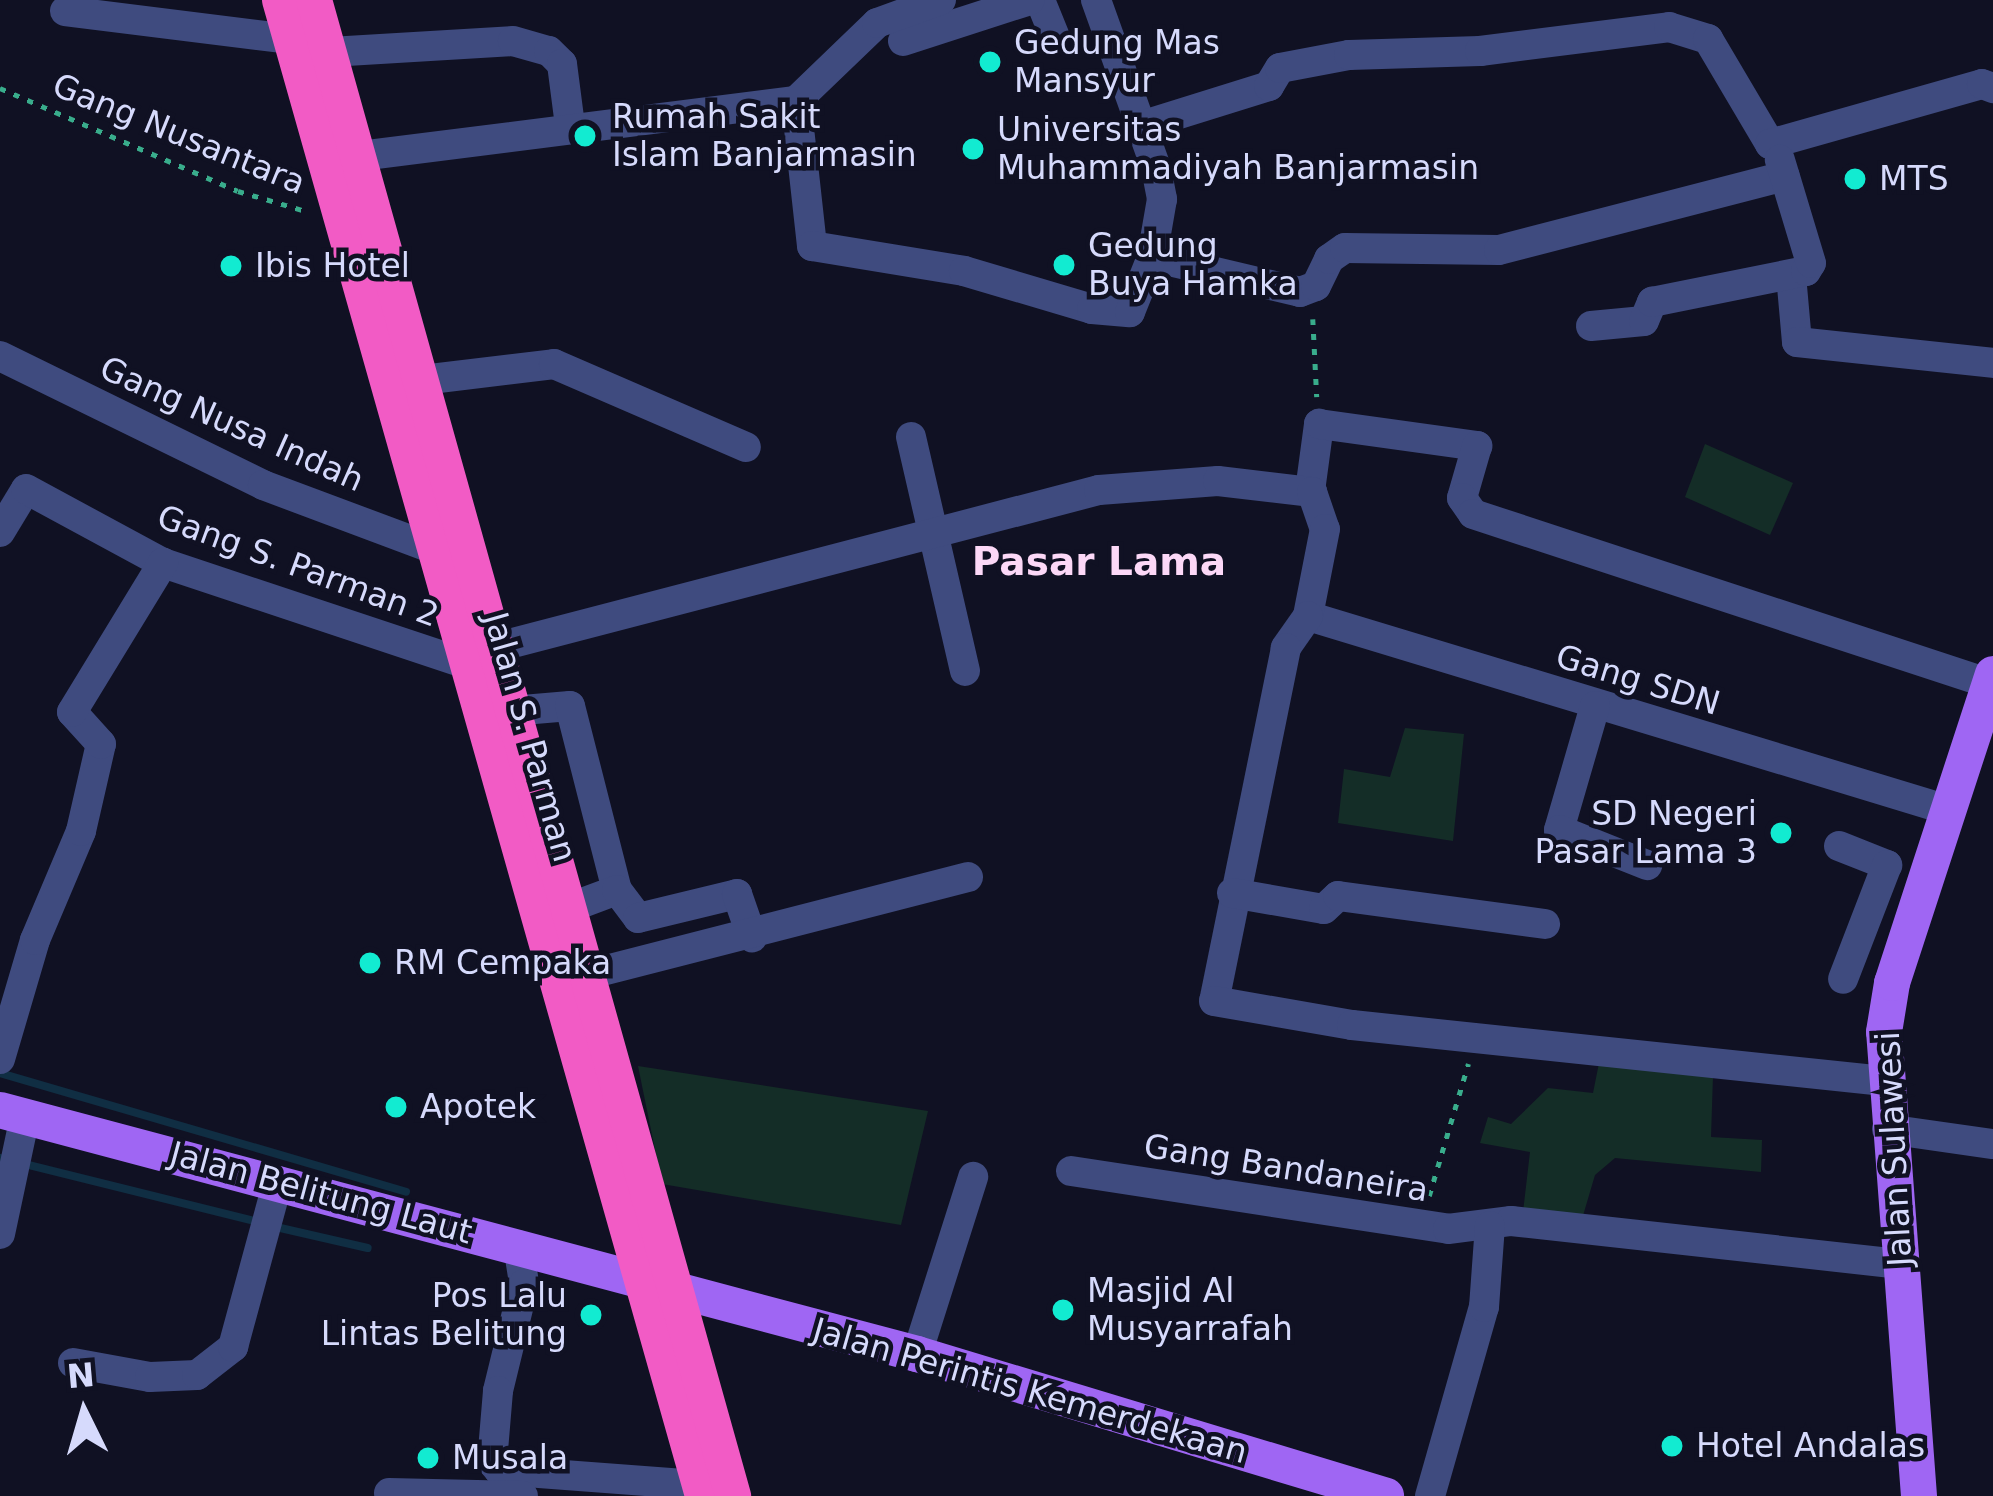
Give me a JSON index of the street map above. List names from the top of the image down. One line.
{"streets":{"highway":["Jalan S. Parman"],"main road":["Jalan Sulawesi","Jalan Belitung Laut","Jalan Perintis Kemerdekaan"],"street":["Gang Nusa Indah","Gang S. Parman 2","Gang SDN","Gang Bandaneira"],"path":["Gang Nusantara"]},"crossings":[["Gang Nusantara","Jalan S. Parman"],["Gang Nusa Indah","Jalan S. Parman"],["Gang S. Parman 2","Jalan S. Parman"],["Gang SDN","Jalan Sulawesi"],["Jalan S. Parman","Jalan Belitung Laut"],["Jalan S. Parman","Jalan Perintis Kemerdekaan"],["Jalan Sulawesi","Gang Bandaneira"],["Jalan Belitung Laut","Jalan Perintis Kemerdekaan"]],"districts":["Pasar Lama"],"places":["Gedung Mas Mansyur","Rumah Sakit Islam Banjarmasin","Universitas Muhammadiyah Banjarmasin","MTS","Gedung Buya Hamka","Ibis Hotel","SD Negeri Pasar Lama 3","RM Cempaka","Apotek","Masjid Al Musyarrafah","Pos Lalu Lintas Belitung","Hotel Andalas","Musala"],"north":"top"}
